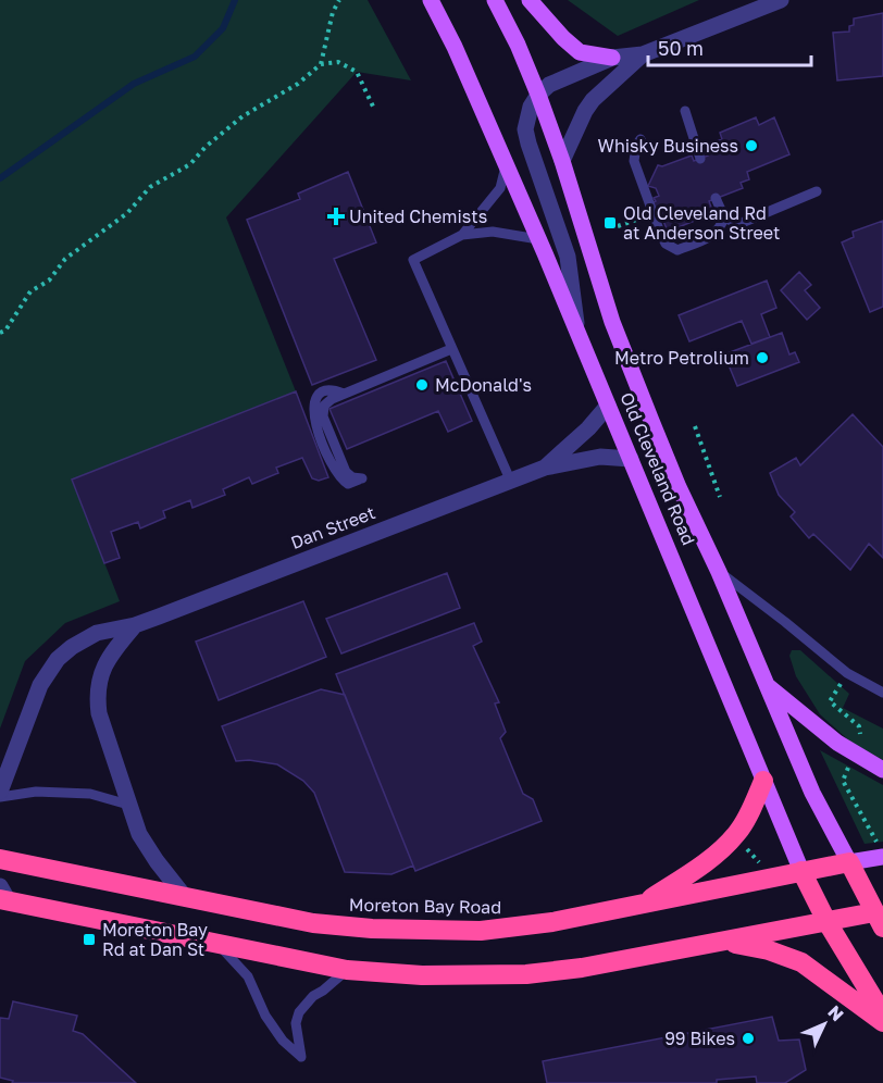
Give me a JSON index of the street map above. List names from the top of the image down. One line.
{"streets":{"highway":["Old Cleveland Road","Moreton Bay Road"],"street":["Dan Street"]},"crossings":[["Old Cleveland Road","Dan Street"],["Old Cleveland Road","Moreton Bay Road"],["Dan Street","Moreton Bay Road"]],"places":{"other":["Whisky Business","Metro Petrolium","McDonald's","99 Bikes"],"health":["United Chemists"],"transit":["Old Cleveland Rd at Anderson Street","Moreton Bay Rd at Dan St"]},"scale_bar":"50 m","north":"top right"}
